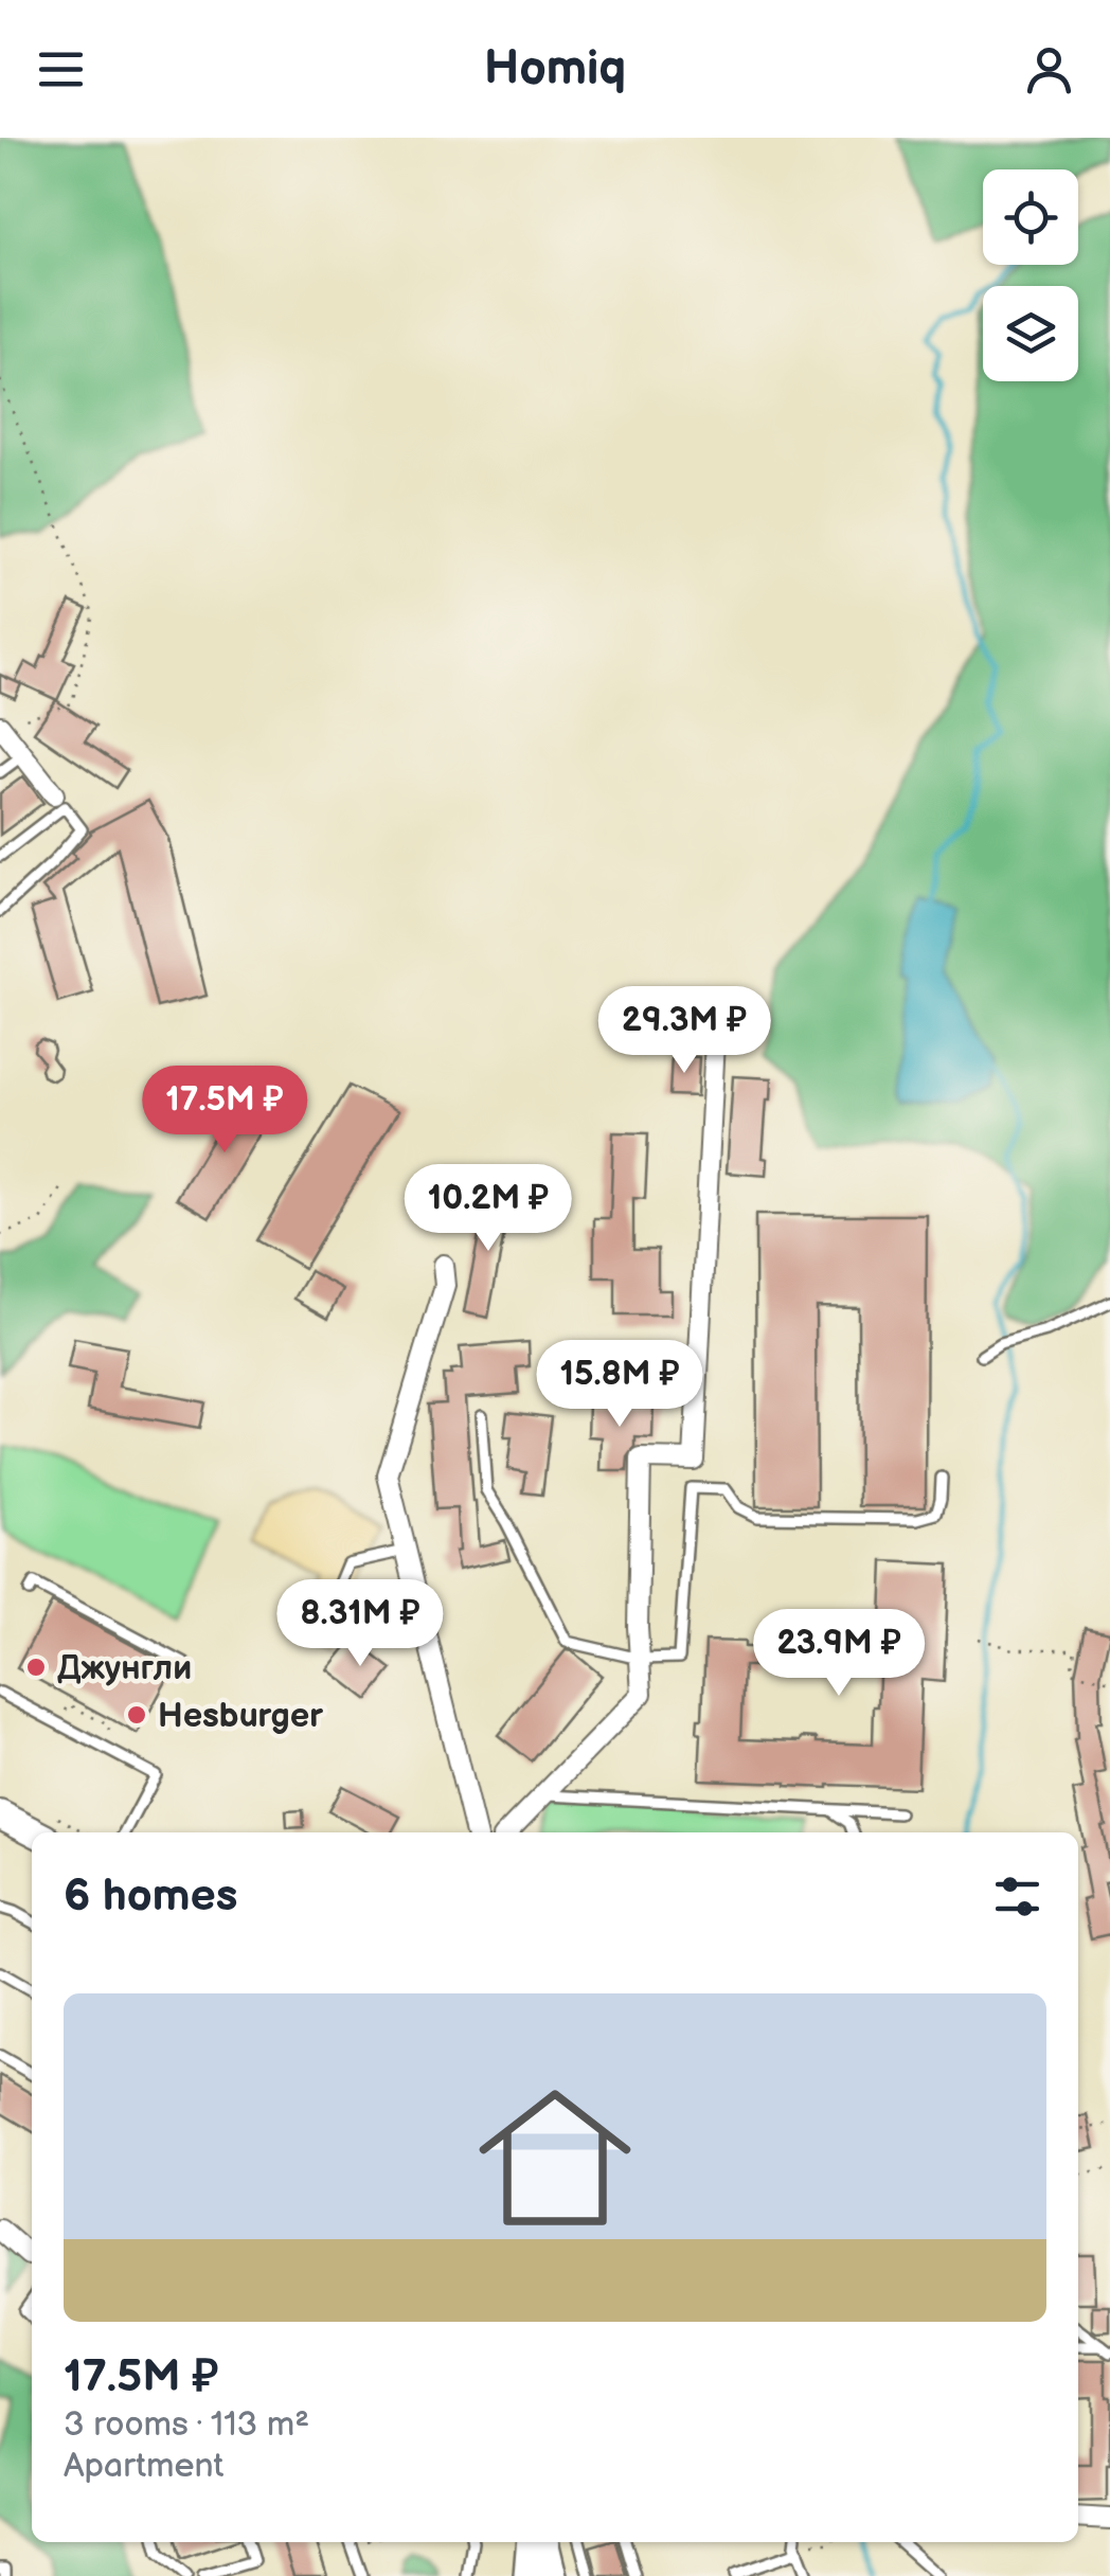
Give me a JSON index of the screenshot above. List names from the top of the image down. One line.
{"places":["Джунгли","Hesburger"],"page":{"header":"Homiq","price":["29.3M ₽","17.5M ₽","10.2M ₽","15.8M ₽","8.31M ₽","23.9M ₽"],"heading":"6 homes","list":[{"name":"17.5M ₽","note":"3 rooms · 113 m² · Apartment"}]}}
